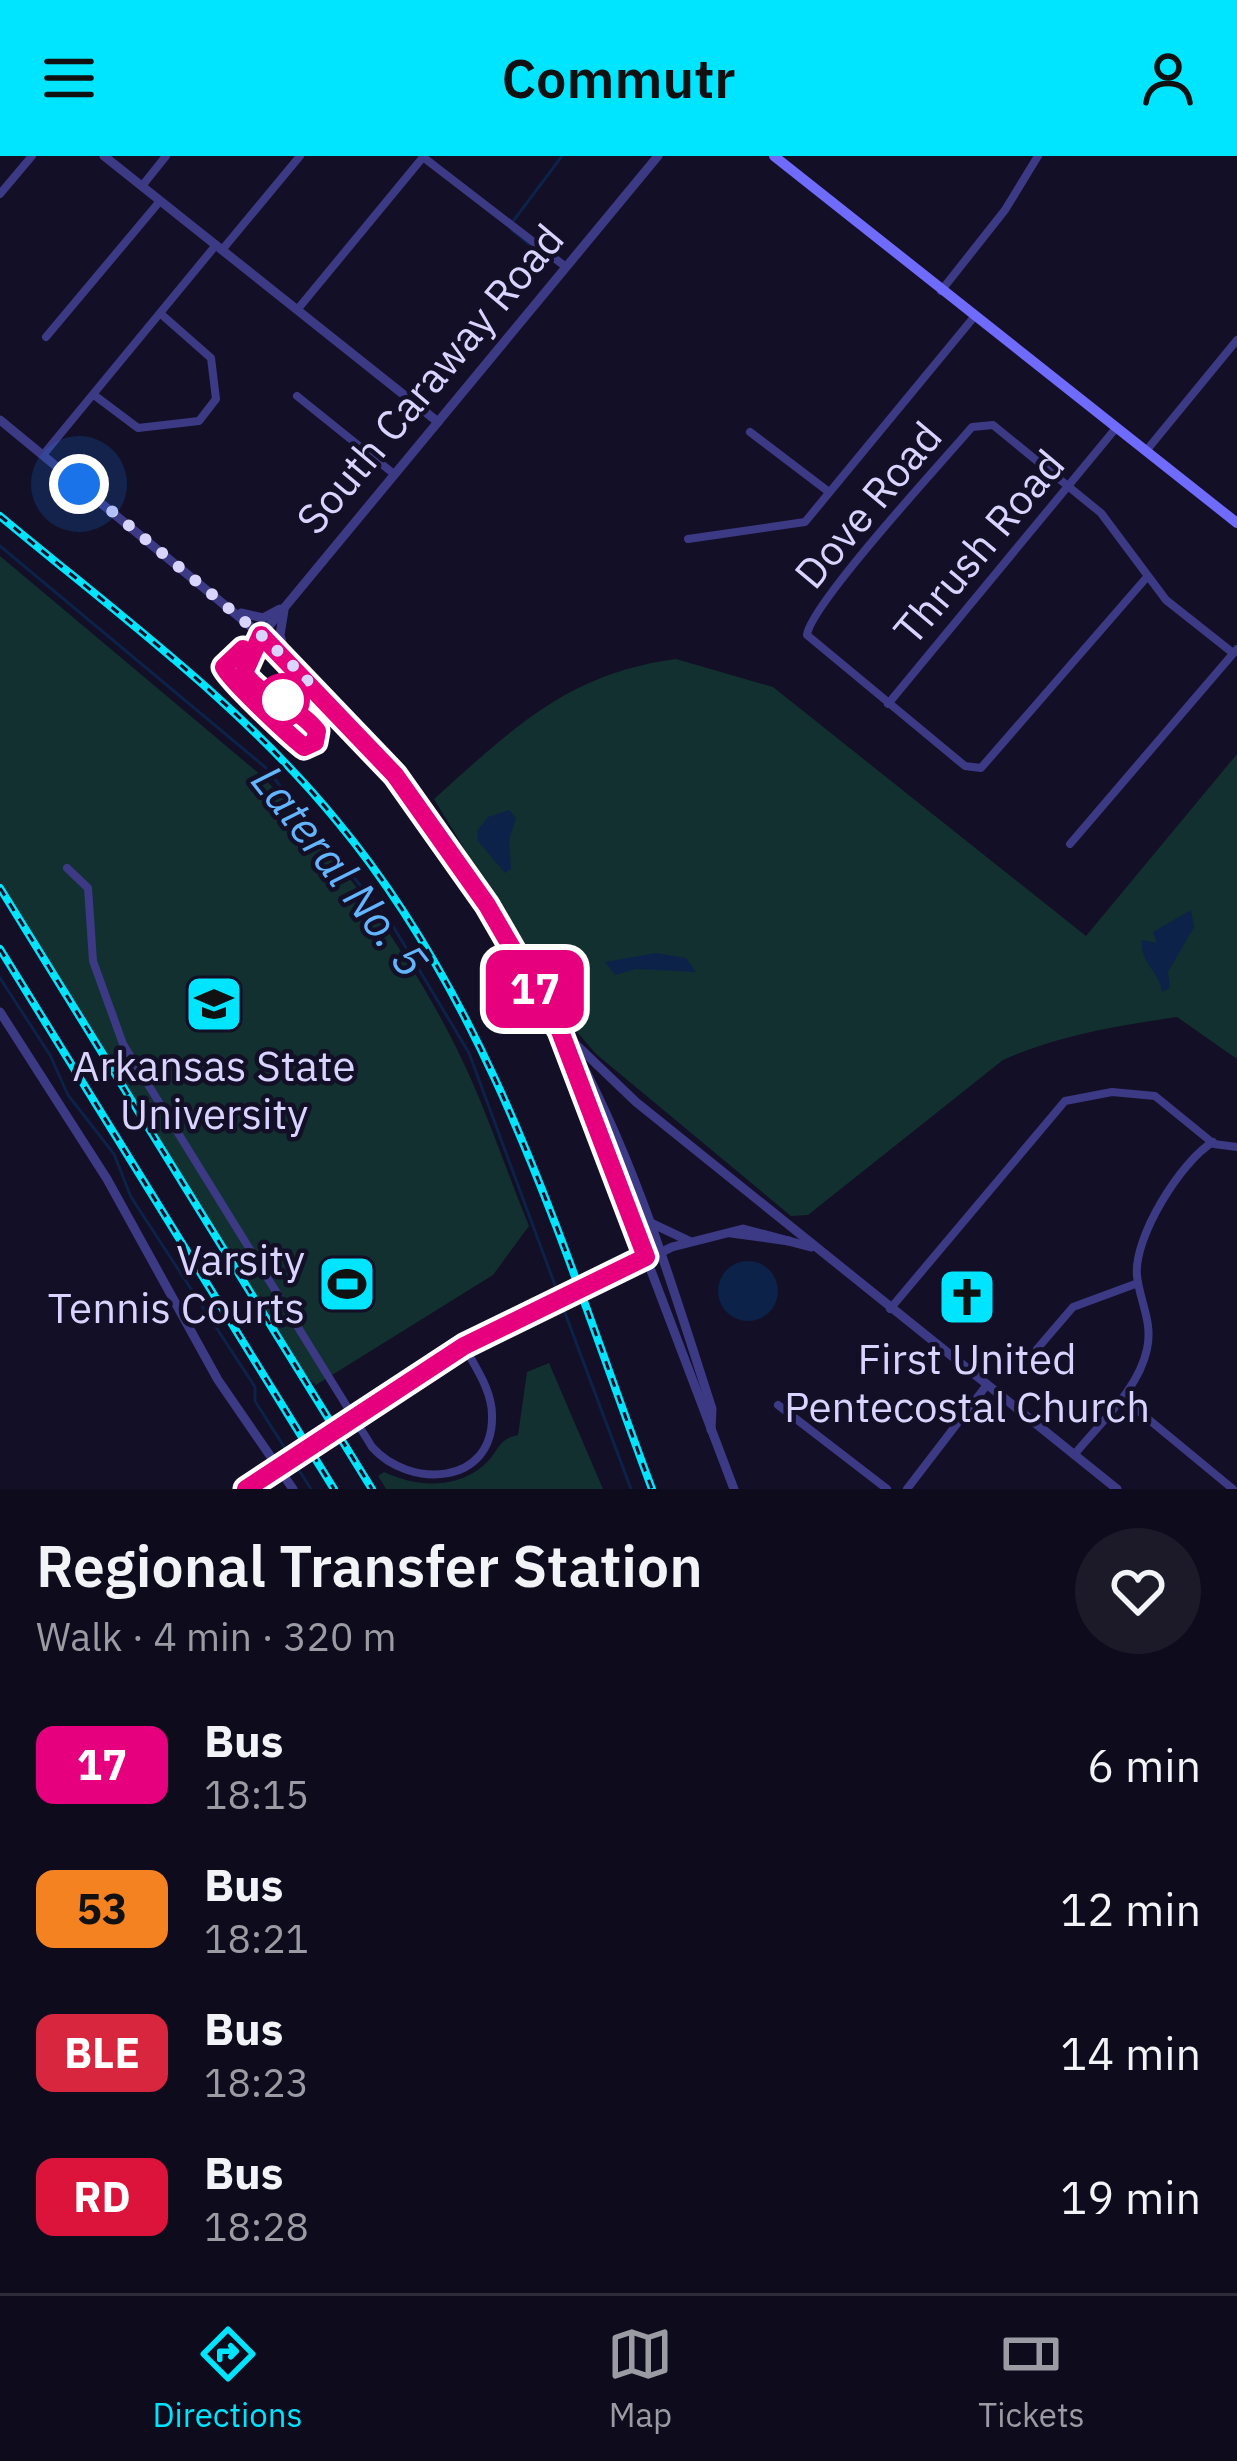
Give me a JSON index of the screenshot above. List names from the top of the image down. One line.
{"streets":{"street":["South Caraway Road","Dove Road","Thrush Road"]},"crossings":[["Dove Road","Thrush Road"]],"water":["Lateral No. 5"],"places":{"school or university":["Arkansas State University"],"sports":["Varsity Tennis Courts"],"church":["First United Pentecostal Church"]},"lines":["bus line 17"],"page":{"header":"Commutr","on_map":"17","heading":["Regional Transfer Station","Walk · 4 min · 320 m"],"list":[{"mark":"17","name":"Bus","note":"18:15","value":"6 min"},{"mark":"53","name":"Bus","note":"18:21","value":"12 min"},{"mark":"BLE","name":"Bus","note":"18:23","value":"14 min"},{"mark":"RD","name":"Bus","note":"18:28","value":"19 min"}],"tabs":["Directions","Map","Tickets"]}}
